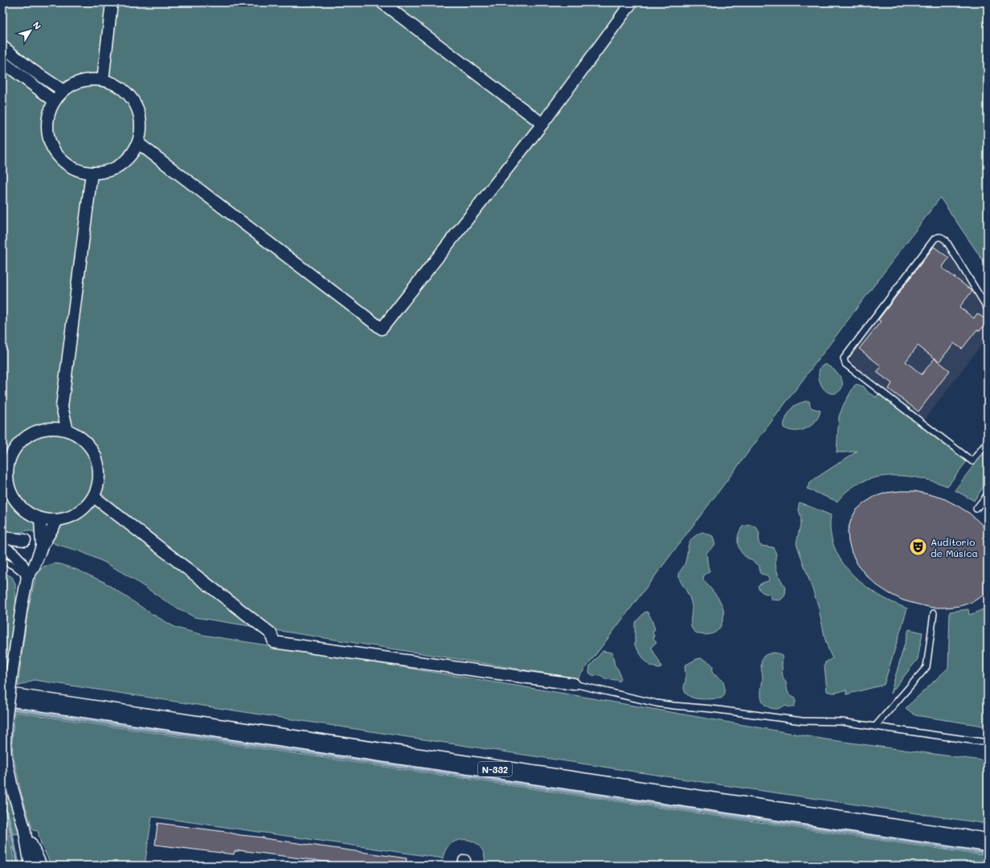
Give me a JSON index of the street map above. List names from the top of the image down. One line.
{"streets":{"highway":["N-332"]},"places":{"theatre":["Auditorio de Música"]},"north":"top right"}
